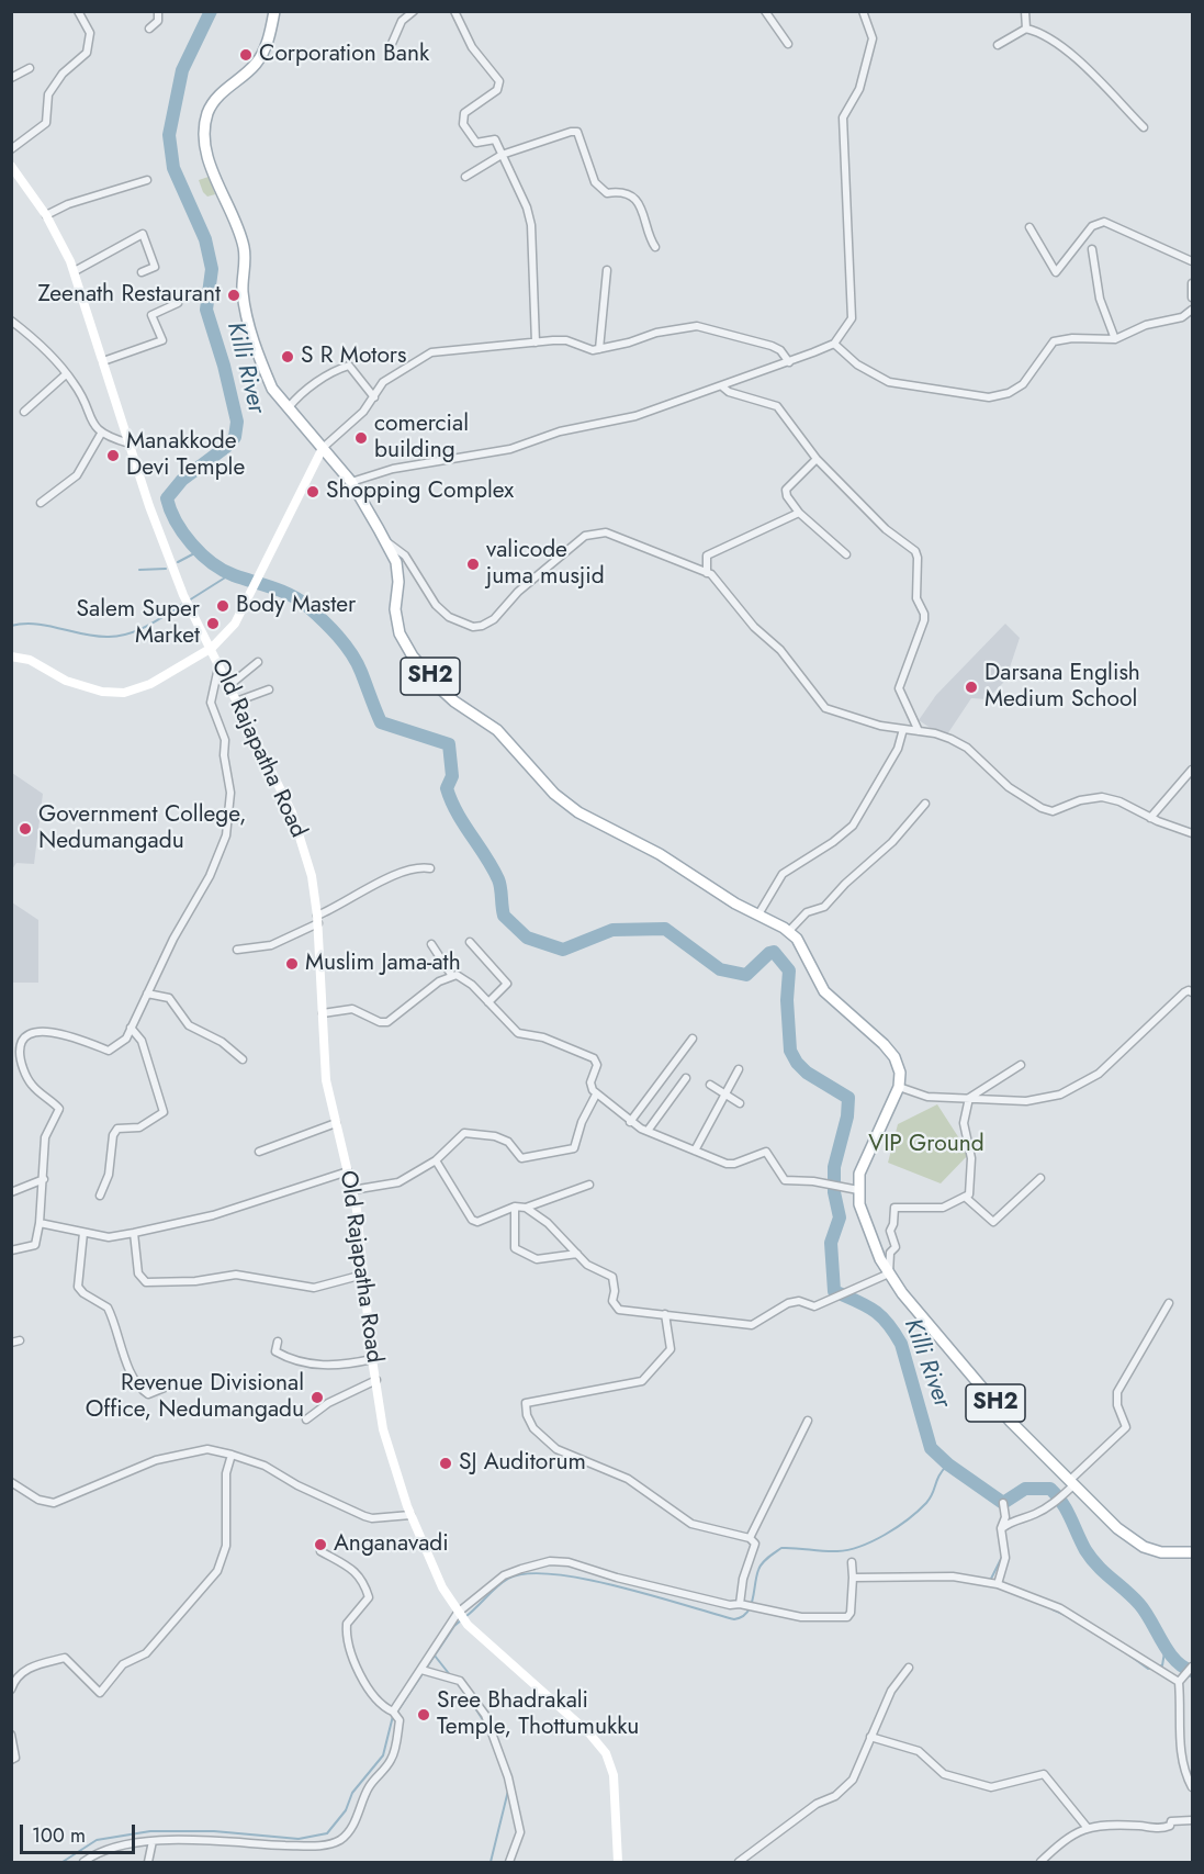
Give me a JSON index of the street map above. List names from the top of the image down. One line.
{"streets":{"main road":["SH2","Old Rajapatha Road"]},"water":["Killi River"],"parks":["VIP Ground"],"places":["Corporation Bank","Zeenath Restaurant","S R Motors","comercial building","Manakkode Devi Temple","Shopping Complex","valicode juma musjid","Body Master","Salem Super Market","Darsana English Medium School","Government College, Nedumangadu","Muslim Jama-ath","Revenue Divisional Office, Nedumangadu","SJ Auditorum","Anganavadi","Sree Bhadrakali Temple, Thottumukku"],"scale_bar":"100 m"}
